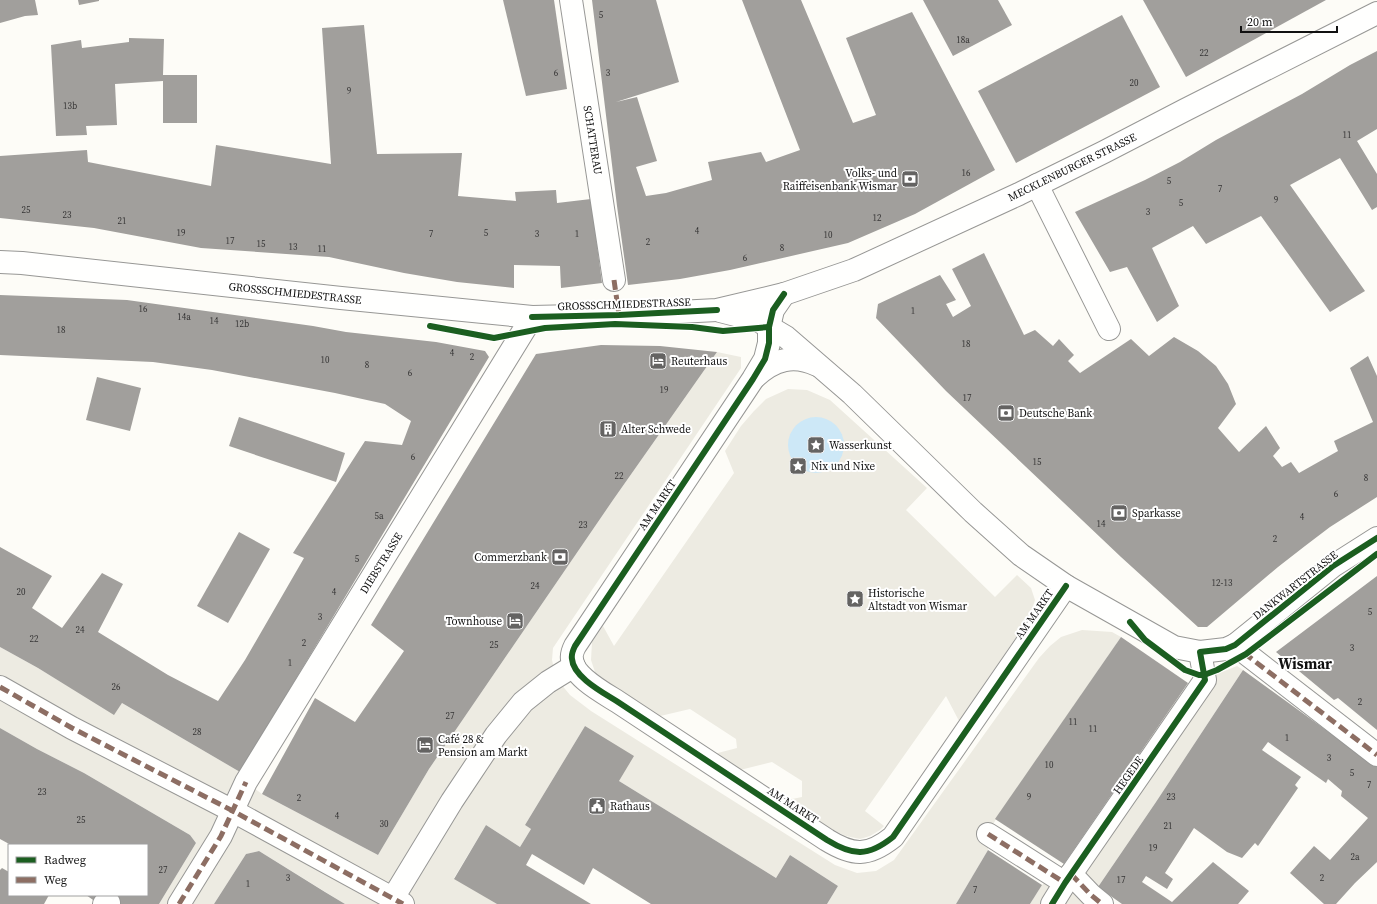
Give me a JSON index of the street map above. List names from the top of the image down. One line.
{"streets":{"street":["SCHATTERAU","MECKLENBURGER STRASSE","GROSSSCHMIEDESTRASSE","AM MARKT","DIEBSTRASSE","DANKWARTSTRASSE","HEGEDE"]},"crossings":[["MECKLENBURGER STRASSE","GROSSSCHMIEDESTRASSE"],["GROSSSCHMIEDESTRASSE","AM MARKT"],["GROSSSCHMIEDESTRASSE","DIEBSTRASSE"],["AM MARKT","DANKWARTSTRASSE"],["AM MARKT","HEGEDE"]],"districts":["Wismar"],"places":{"bank":["Volks- und Raiffeisenbank Wismar","Deutsche Bank","Sparkasse","Commerzbank"],"hotel":["Reuterhaus","Townhouse","Café 28 & Pension am Markt"],"building":["Alter Schwede"],"place":["Wasserkunst","Nix und Nixe","Historische Altstadt von Wismar"],"public building":["Rathaus"]},"house_numbers":["5","18a","22","6","3","20","9","13b","11","16","5","7","9","5","25","3","23","12","21","4","19","5","7","3","1","10","17","2","15","13","8","11","6","16","1","14a","14","12b","18","18","4","2","10","8","6","19","17","6","15","22","8","6","5a","4","14","23","2","5","12-13","24","20","4","5","3","24","22","2","25","3","1","26","2","27","11","11","28","1","3","10","5","7","23","9","23","2","4","25","30","21","19","2a","27","3","2","17","1","7"],"legend":["Radweg","Weg"],"scale_bar":"20 m"}
